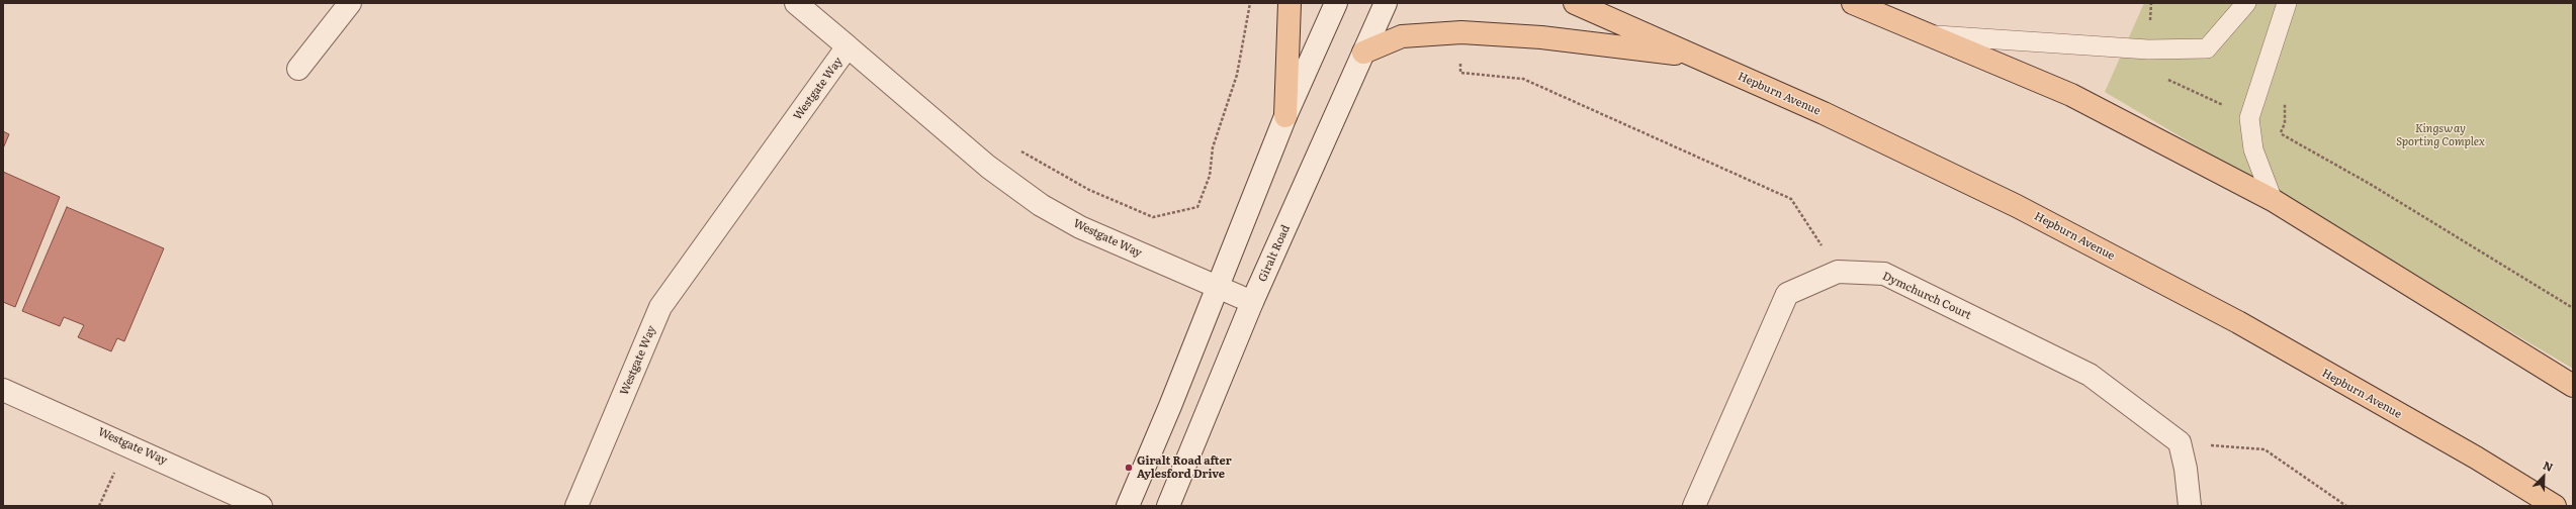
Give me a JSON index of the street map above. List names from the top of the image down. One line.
{"streets":{"main road":["Hepburn Avenue"],"street":["Westgate Way","Giralt Road","Dymchurch Court"]},"crossings":[["Westgate Way","Giralt Road"]],"parks":["Kingsway Sporting Complex"],"places":["Giralt Road after Aylesford Drive"],"north":"top right"}
